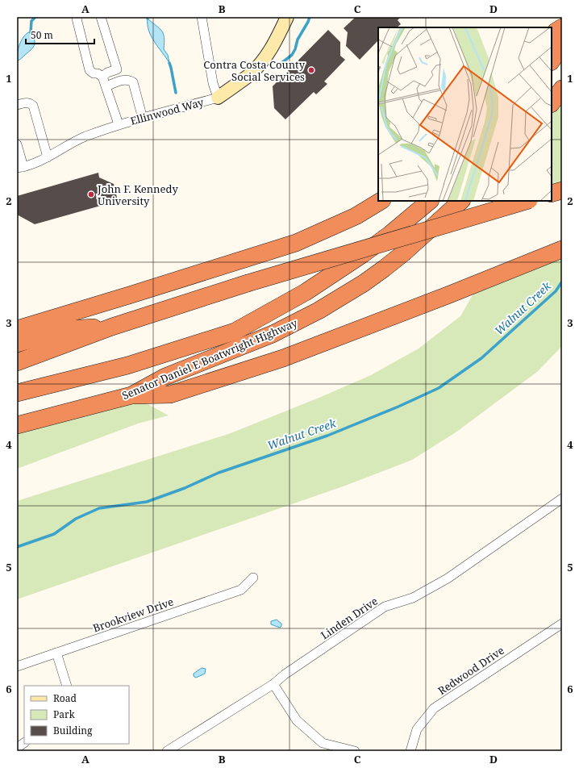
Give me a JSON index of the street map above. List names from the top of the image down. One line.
{"streets":{"highway":["Senator Daniel E Boatwright Highway"],"street":["Ellinwood Way","Brookview Drive","Linden Drive","Redwood Drive"]},"water":["Walnut Creek"],"places":["Contra Costa County Social Services","John F. Kennedy University"],"legend":["Road","Park","Building"],"scale_bar":"50 m","grid":{"columns":["A","B","C","D"],"rows":["1","2","3","4","5","6"]}}
